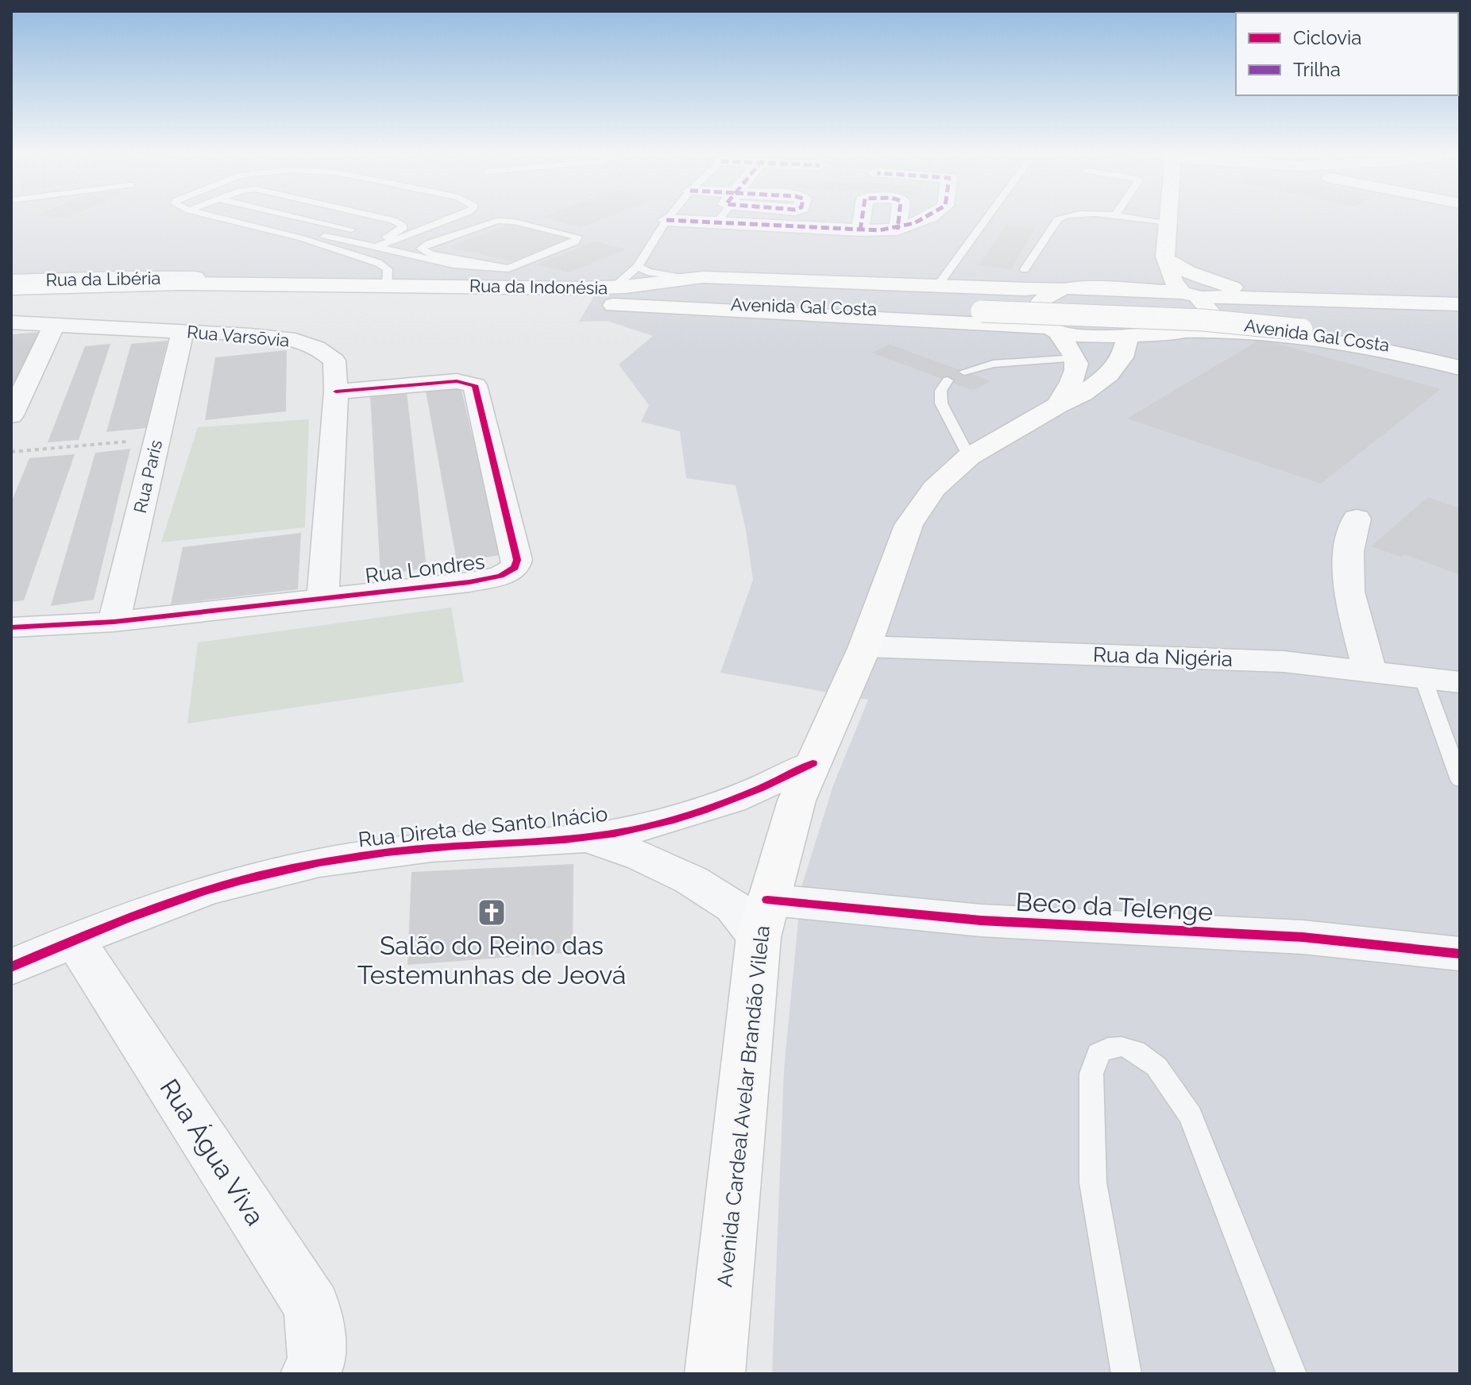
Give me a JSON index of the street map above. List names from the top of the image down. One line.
{"streets":{"main road":["Rua da Indonésia","Avenida Gal Costa","Avenida Cardeal Avelar Brandão Vilela"],"street":["Rua da Libéria","Rua Varsōvia","Rua Paris","Rua Londres","Rua da Nigéria","Rua Direta de Santo Inácio","Beco da Telenge","Rua Água Viva"]},"crossings":[["Rua da Indonésia","Avenida Gal Costa"],["Avenida Gal Costa","Avenida Cardeal Avelar Brandão Vilela"],["Rua Varsōvia","Rua Paris"],["Rua Varsōvia","Rua Londres"],["Rua Paris","Rua Londres"],["Rua da Nigéria","Avenida Cardeal Avelar Brandão Vilela"],["Rua Direta de Santo Inácio","Beco da Telenge"],["Rua Direta de Santo Inácio","Avenida Cardeal Avelar Brandão Vilela"],["Rua Direta de Santo Inácio","Rua Água Viva"],["Beco da Telenge","Avenida Cardeal Avelar Brandão Vilela"]],"places":{"church":["Salão do Reino das Testemunhas de Jeová"]},"legend":["Ciclovia","Trilha"]}
